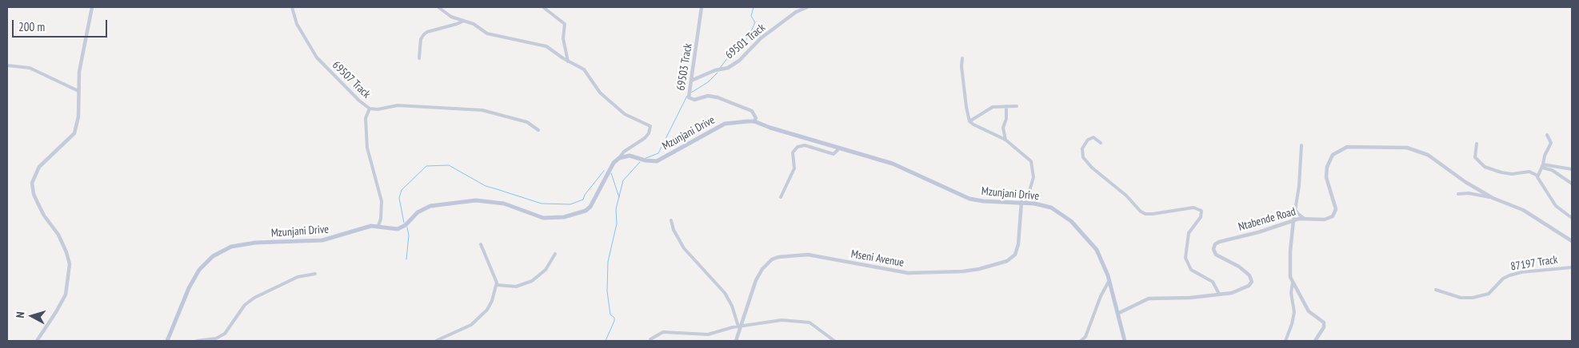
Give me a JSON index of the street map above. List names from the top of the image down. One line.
{"streets":{"main road":["Mzunjani Drive"],"street":["69501 Track","69503 Track","69507 Track","Ntabende Road","Mseni Avenue","87197 Track"]},"crossings":[["69501 Track","69503 Track"],["69503 Track","Mzunjani Drive"],["Mzunjani Drive","Ntabende Road"],["Mzunjani Drive","Mseni Avenue"]],"scale_bar":"200 m","north":"left"}
